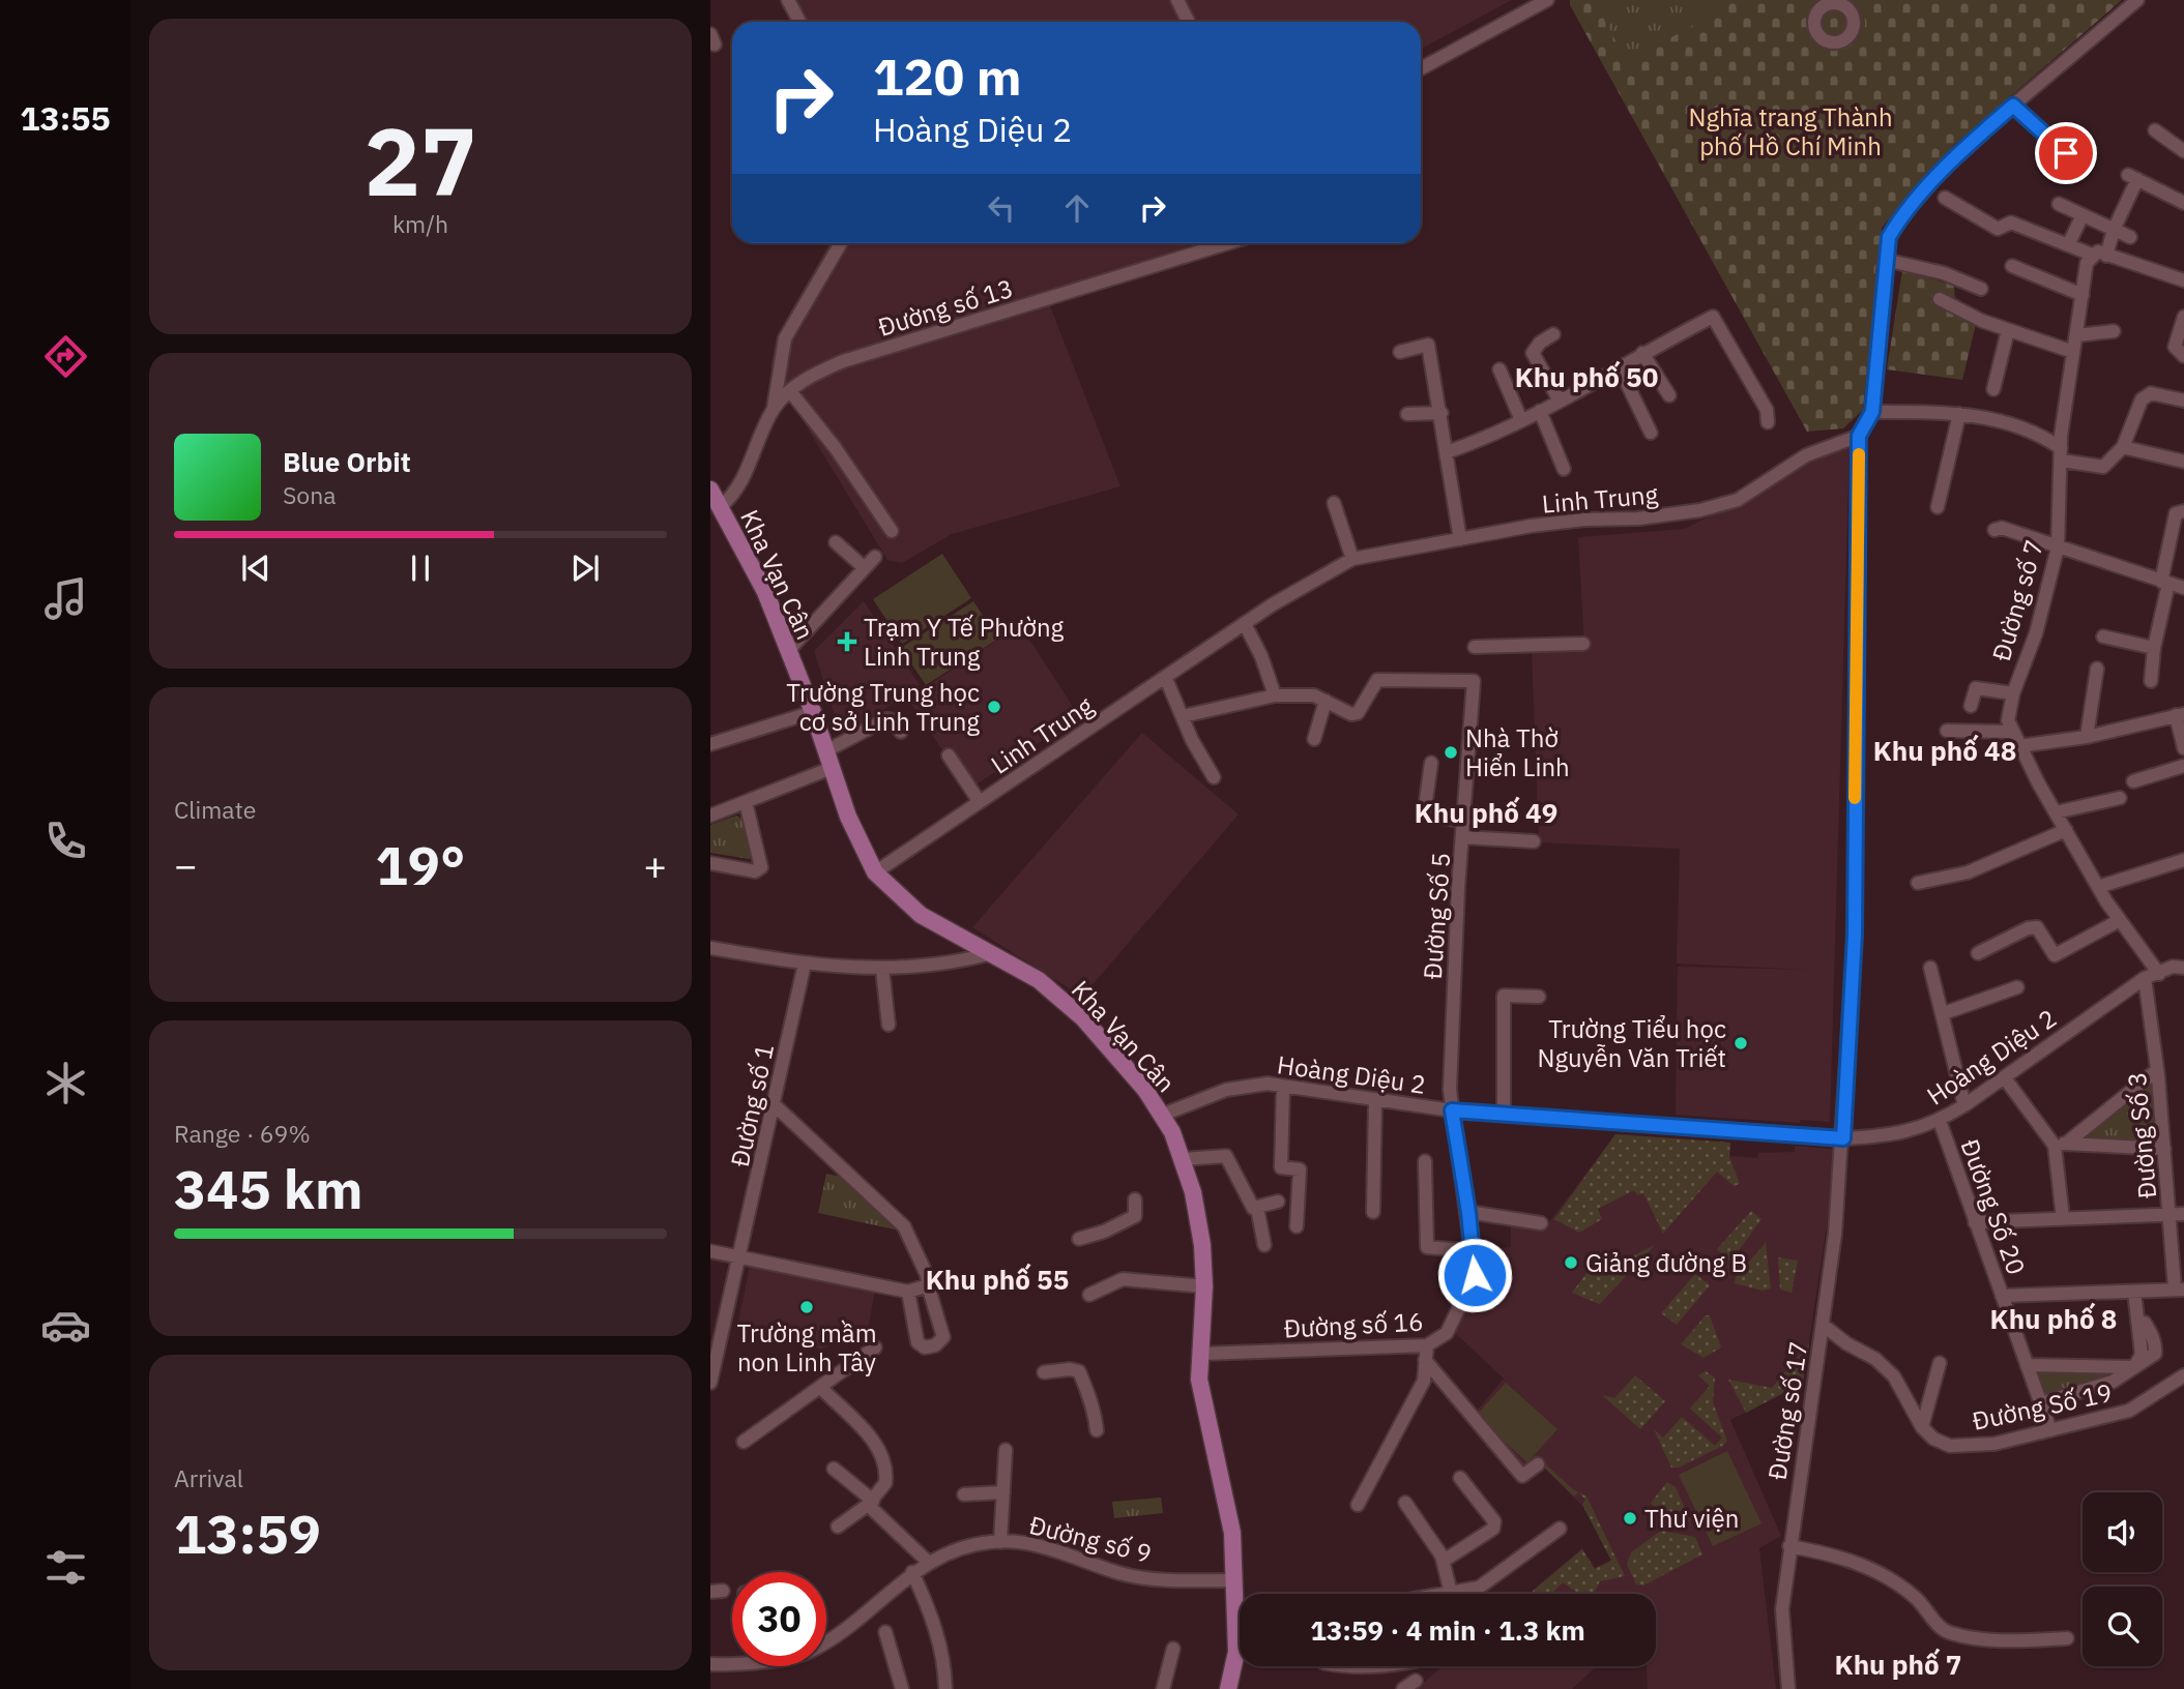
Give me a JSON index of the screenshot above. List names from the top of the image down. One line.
{"streets":{"main road":["Kha Vạn Cân"],"street":["Đường số 13","Linh Trung","Đường số 7","Đường Số 5","Hoàng Diệu 2","Đường số 1","Đường Số 3","Đường Số 20","Đường số 16","Đường Số 19","Đường số 17","Đường số 9"]},"crossings":[["Đường số 13","Kha Vạn Cân"],["Linh Trung","Kha Vạn Cân"],["Linh Trung","Đường số 17"],["Kha Vạn Cân","Hoàng Diệu 2"],["Kha Vạn Cân","Đường số 16"],["Kha Vạn Cân","Đường số 9"],["Đường số 7","Hoàng Diệu 2"],["Đường Số 5","Hoàng Diệu 2"],["Đường Số 5","Đường số 16"],["Hoàng Diệu 2","Đường Số 3"],["Hoàng Diệu 2","Đường Số 20"],["Hoàng Diệu 2","Đường số 16"],["Hoàng Diệu 2","Đường số 17"],["Đường Số 20","Đường Số 19"],["Đường Số 19","Đường số 17"]],"districts":["Khu phố 50","Khu phố 48","Khu phố 49","Khu phố 55","Khu phố 8","Khu phố 7"],"parks":["Nghĩa trang Thành phố Hồ Chí Minh"],"places":{"health":["Trạm Y Tế Phường Linh Trung"],"other":["Trường Trung học cơ sở Linh Trung","Nhà Thờ Hiển Linh","Trường Tiểu học Nguyễn Văn Triết","Giảng đường B","Trường mầm non Linh Tây","Thư viện"]},"page":{"tabs":"13:55","tile":[["27","km/h"],"Climate",["Range · 69%","345 km"],["Arrival","13:59"]],"turn":["120 m","Hoàng Diệu 2"],"song":["Blue Orbit","Sona"],"heat":["−","19°","+"],"limit":"30","trip":"13:59 · 4 min · 1.3 km"}}
